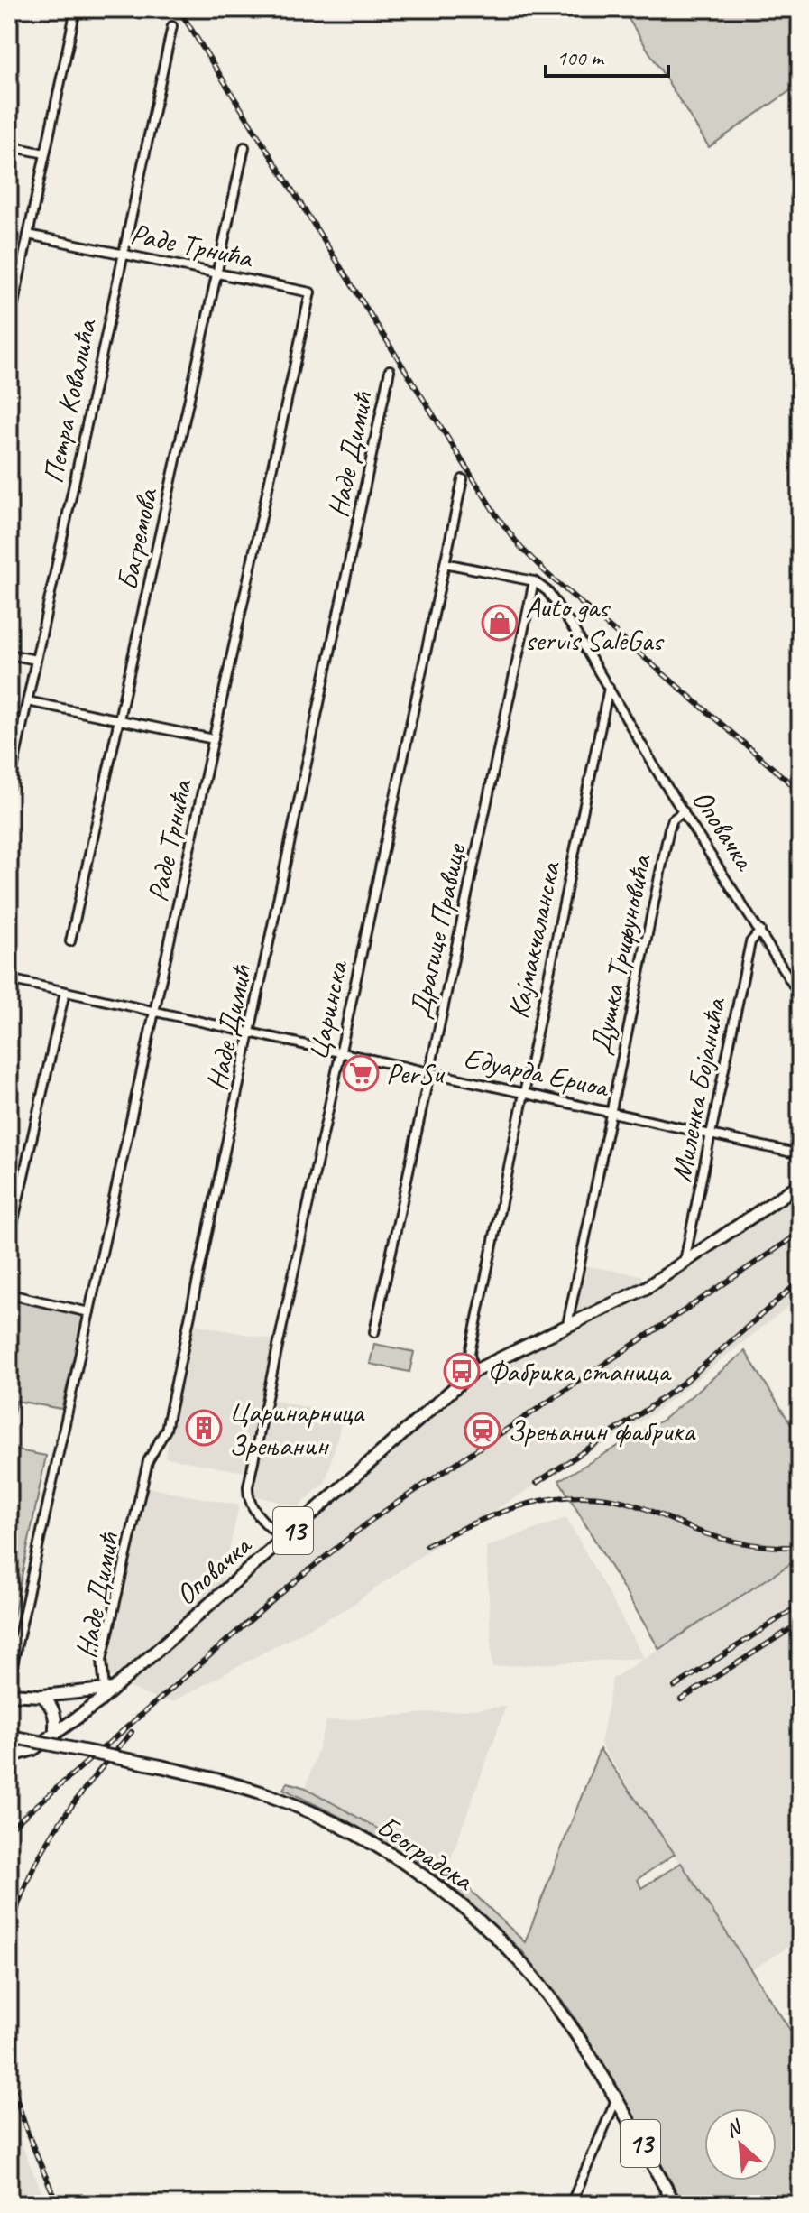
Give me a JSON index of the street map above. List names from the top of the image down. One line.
{"streets":{"main road":["Оповачка","13","Београдска"],"street":["Раде Трнића","Петра Ковалића","Наде Димић","Багремова","Драгице Правице","Кајмакчаланска","Душка Трифуновића","Царинска","Едуарда Ериоа","Миленка Бојанића"]},"crossings":[["Раде Трнића","Петра Ковалића"],["Раде Трнића","Багремова"],["Раде Трнића","Едуарда Ериоа"],["Наде Димић","Оповачка"],["Наде Димић","Едуарда Ериоа"],["Наде Димић","13"],["Оповачка","Драгице Правице"],["Оповачка","Кајмакчаланска"],["Оповачка","Душка Трифуновића"],["Оповачка","Царинска"],["Оповачка","Миленка Бојанића"],["Оповачка","13"],["Драгице Правице","Едуарда Ериоа"],["Кајмакчаланска","Едуарда Ериоа"],["Кајмакчаланска","13"],["Душка Трифуновића","Едуарда Ериоа"],["Душка Трифуновића","13"],["Царинска","Едуарда Ериоа"],["Едуарда Ериоа","Миленка Бојанића"],["Миленка Бојанића","13"]],"places":{"shop":["Auto gas servis SaleGas"],"supermarket":["PerSu"],"bus stop":["Фабрика станица"],"building":["Царинарница Зрењанин"],"station":["Зрењанин фабрика"]},"scale_bar":"100 m","north":"top left"}
